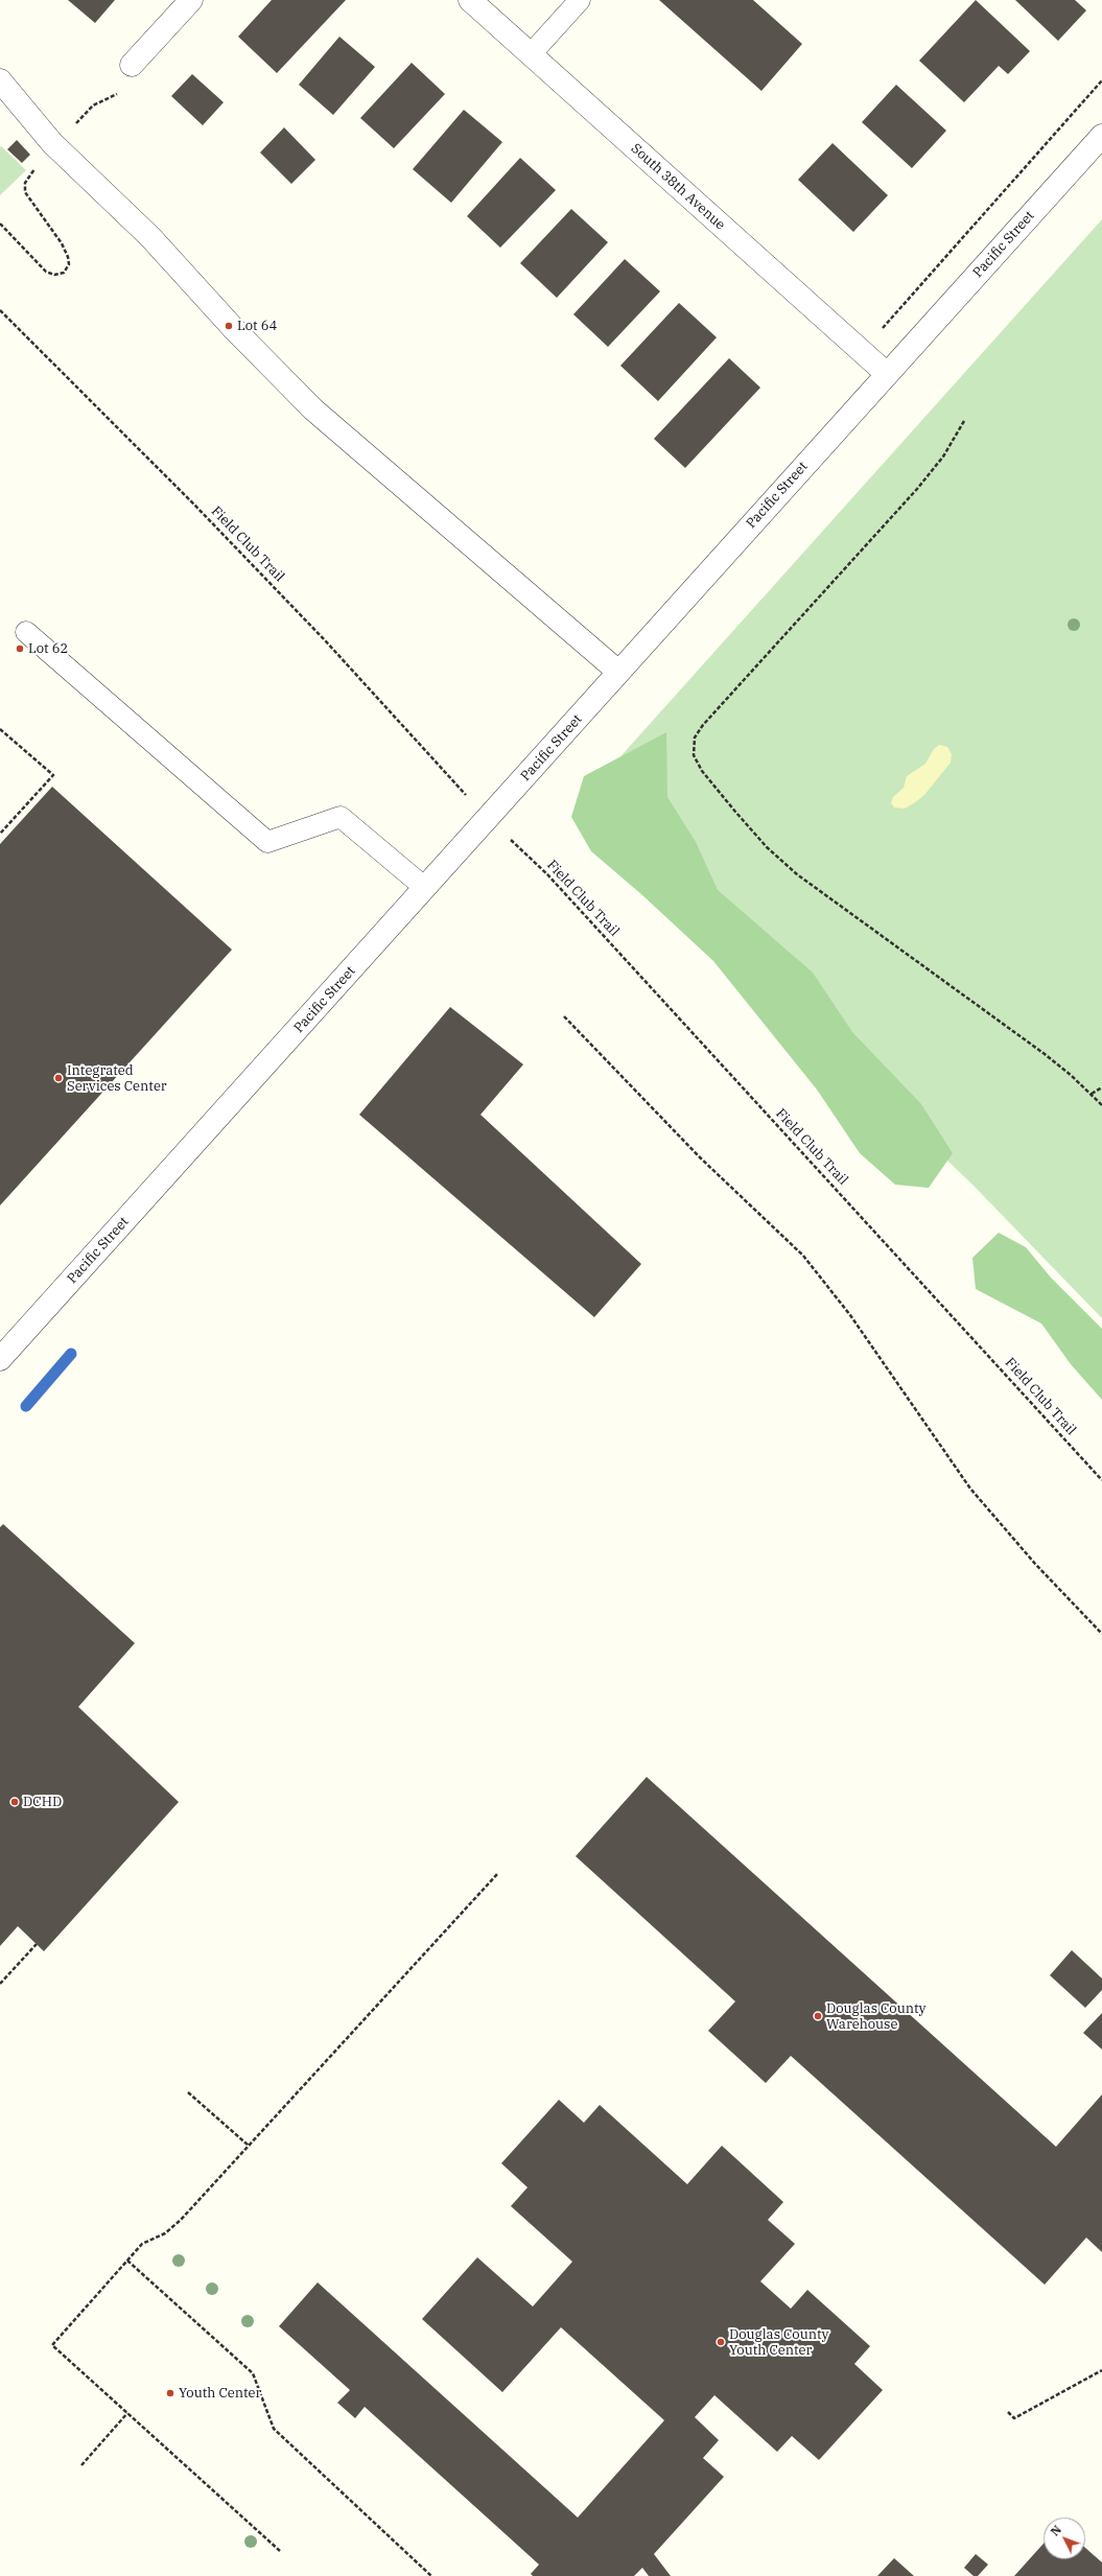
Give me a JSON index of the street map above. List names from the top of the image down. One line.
{"streets":{"street":["South 38th Avenue","Pacific Street"],"path":["Field Club Trail"]},"crossings":[["South 38th Avenue","Pacific Street"]],"places":["Lot 64","Lot 62","Integrated Services Center","DCHD","Douglas County Warehouse","Douglas County Youth Center","Youth Center"],"north":"top left"}
